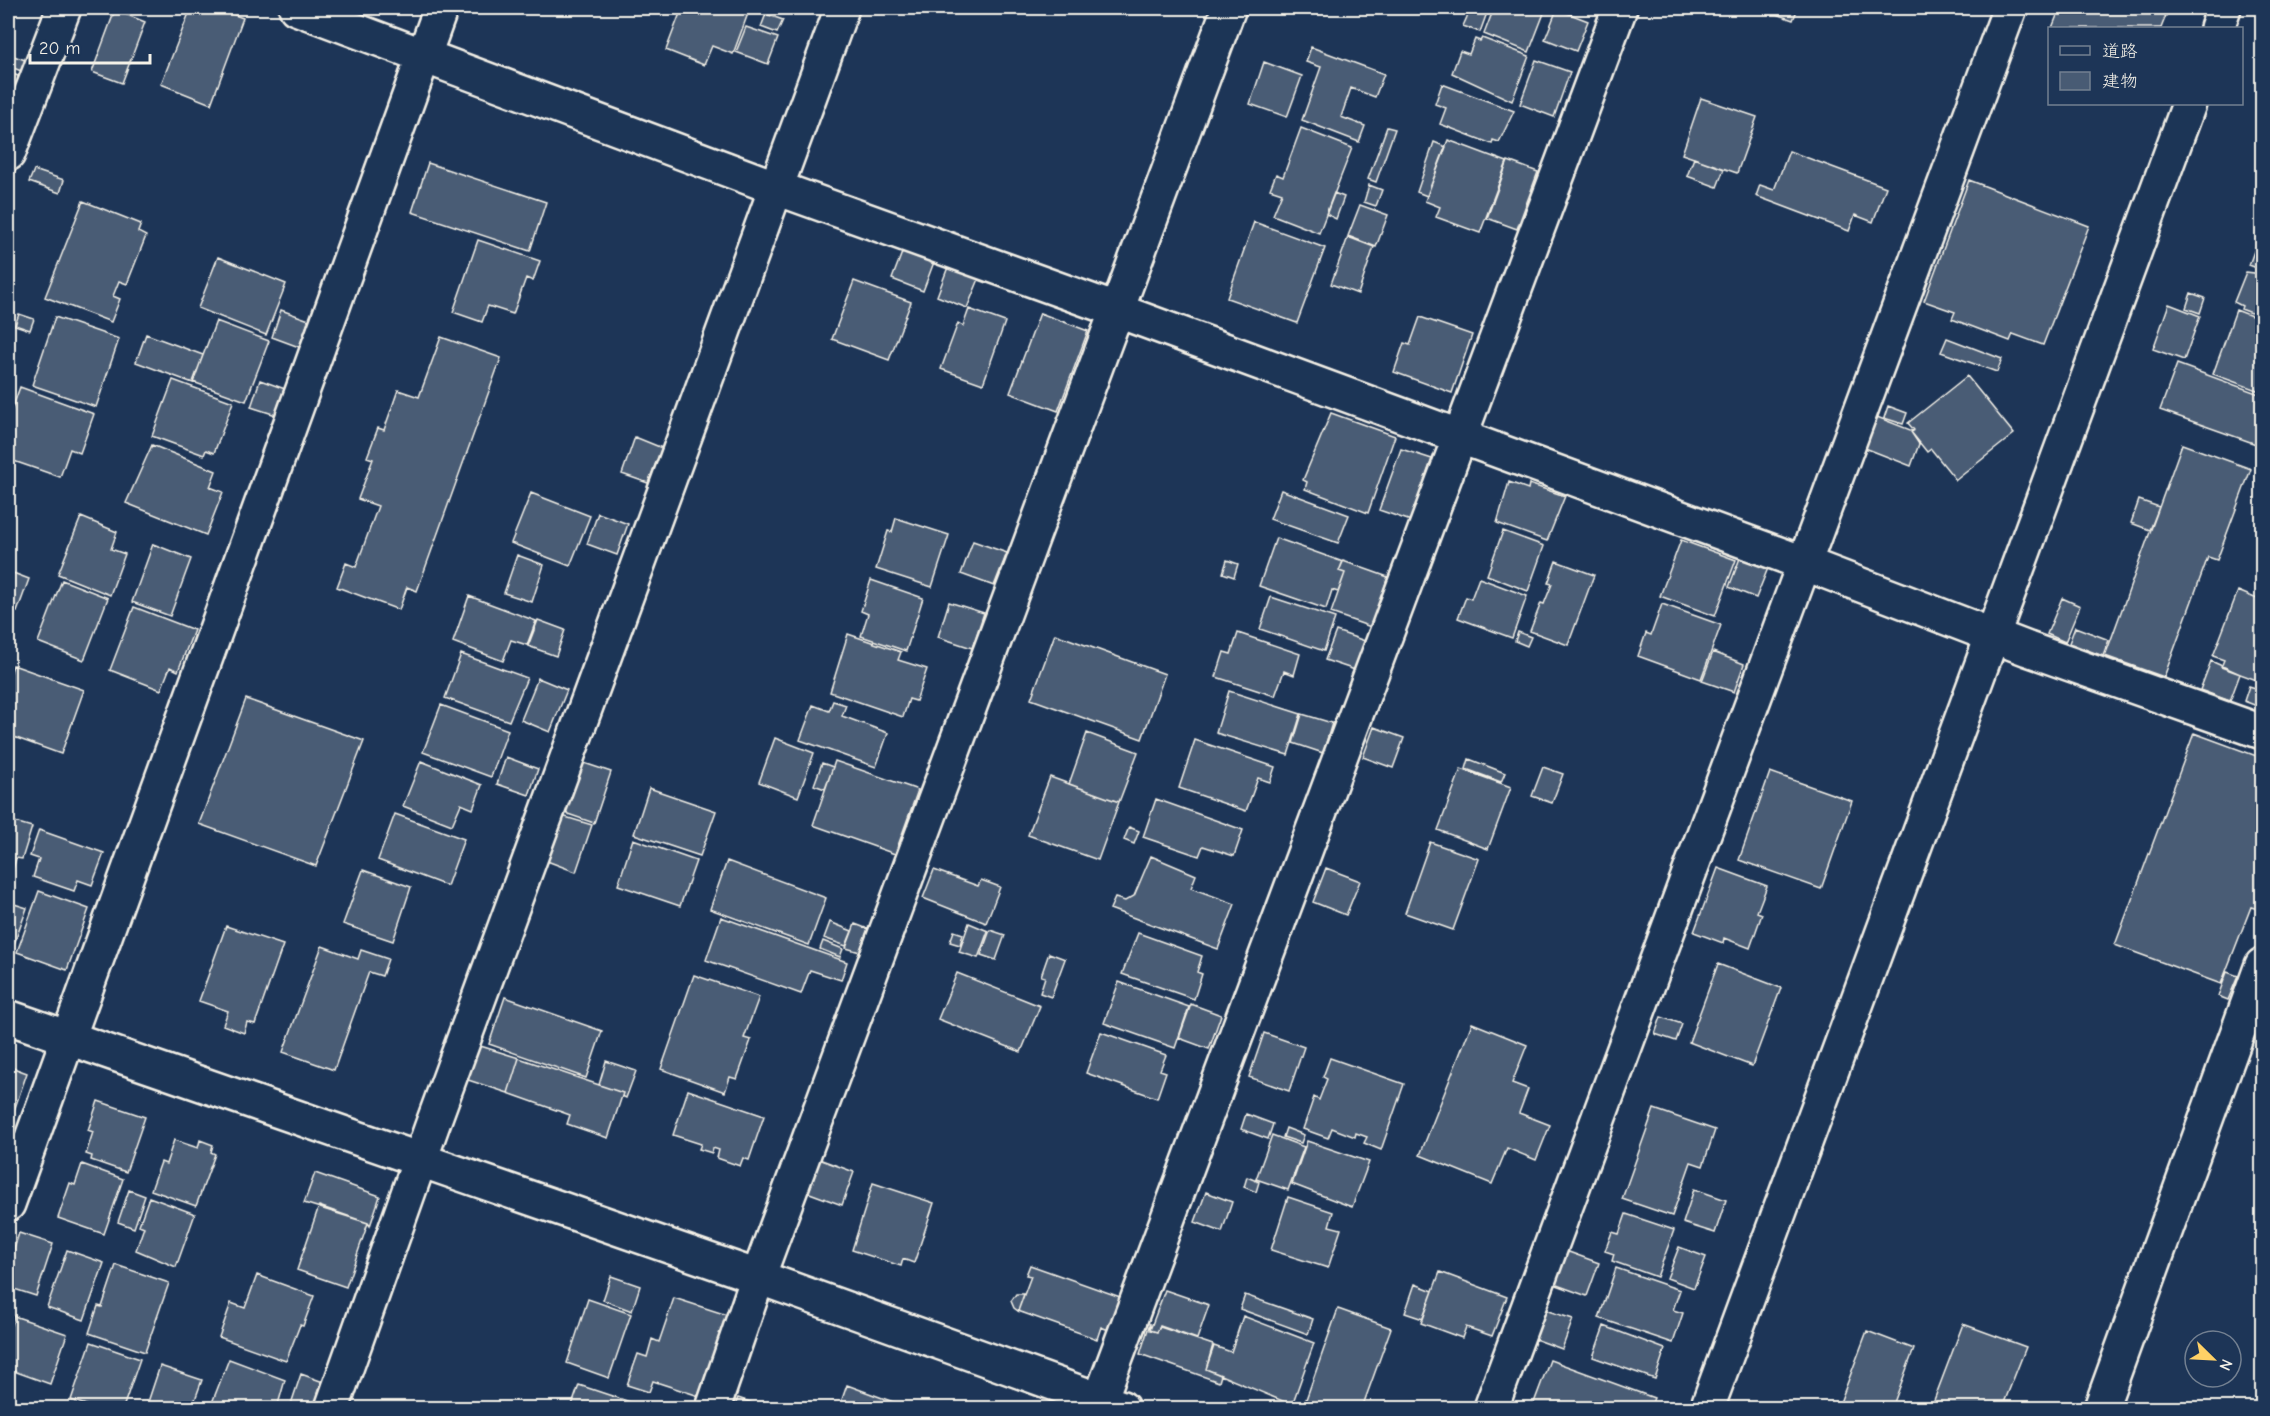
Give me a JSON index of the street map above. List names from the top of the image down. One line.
{"legend":["道路","建物"],"scale_bar":"20 m","north":"bottom right"}
